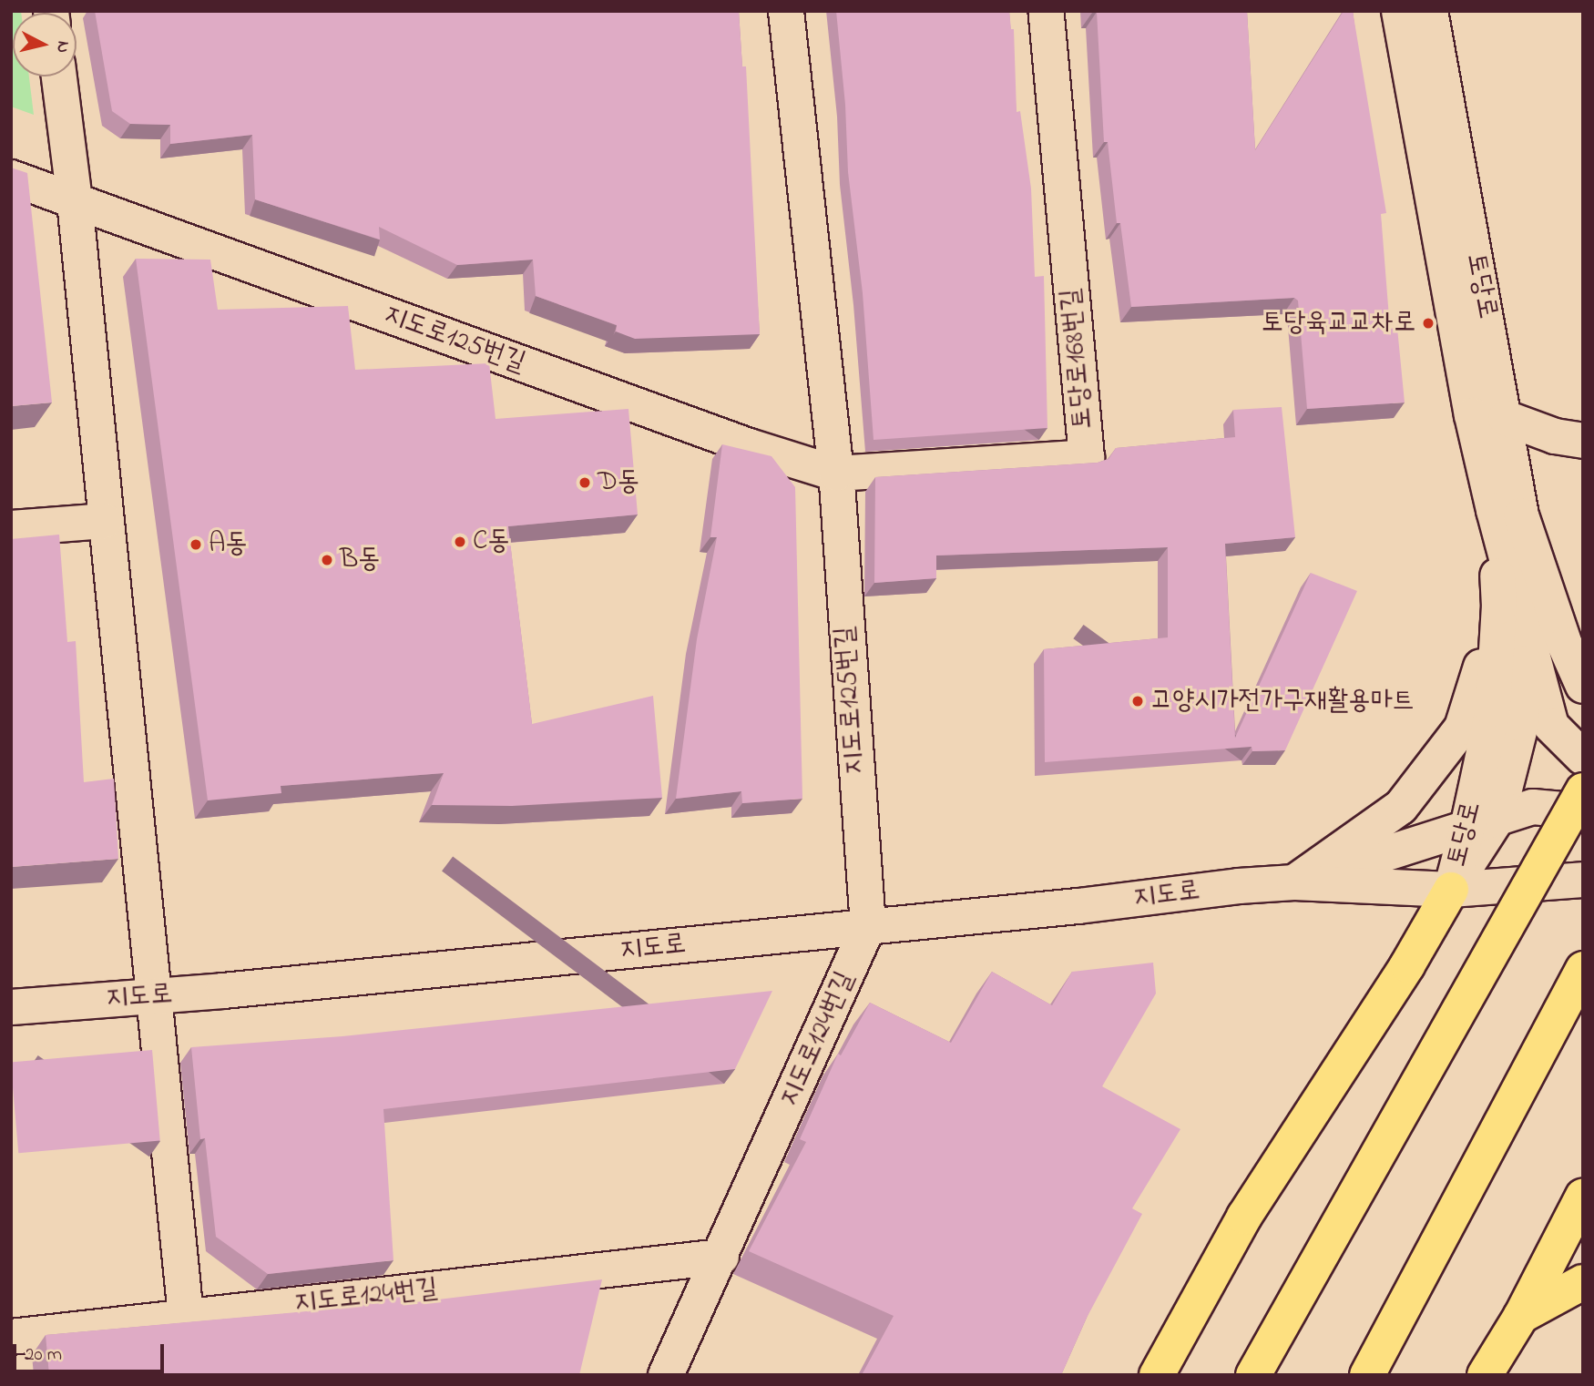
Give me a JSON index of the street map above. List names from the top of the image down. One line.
{"streets":{"street":["토당로","지도로125번길","토당로168번길","지도로","지도로124번길"]},"crossings":[["토당로","지도로"],["지도로125번길","토당로168번길"],["지도로125번길","지도로"],["지도로125번길","지도로124번길"],["지도로","지도로124번길"]],"places":["토당육교교차로","D동","C동","A동","B동","고양시가전가구재활용마트"],"scale_bar":"20 m","north":"right"}
